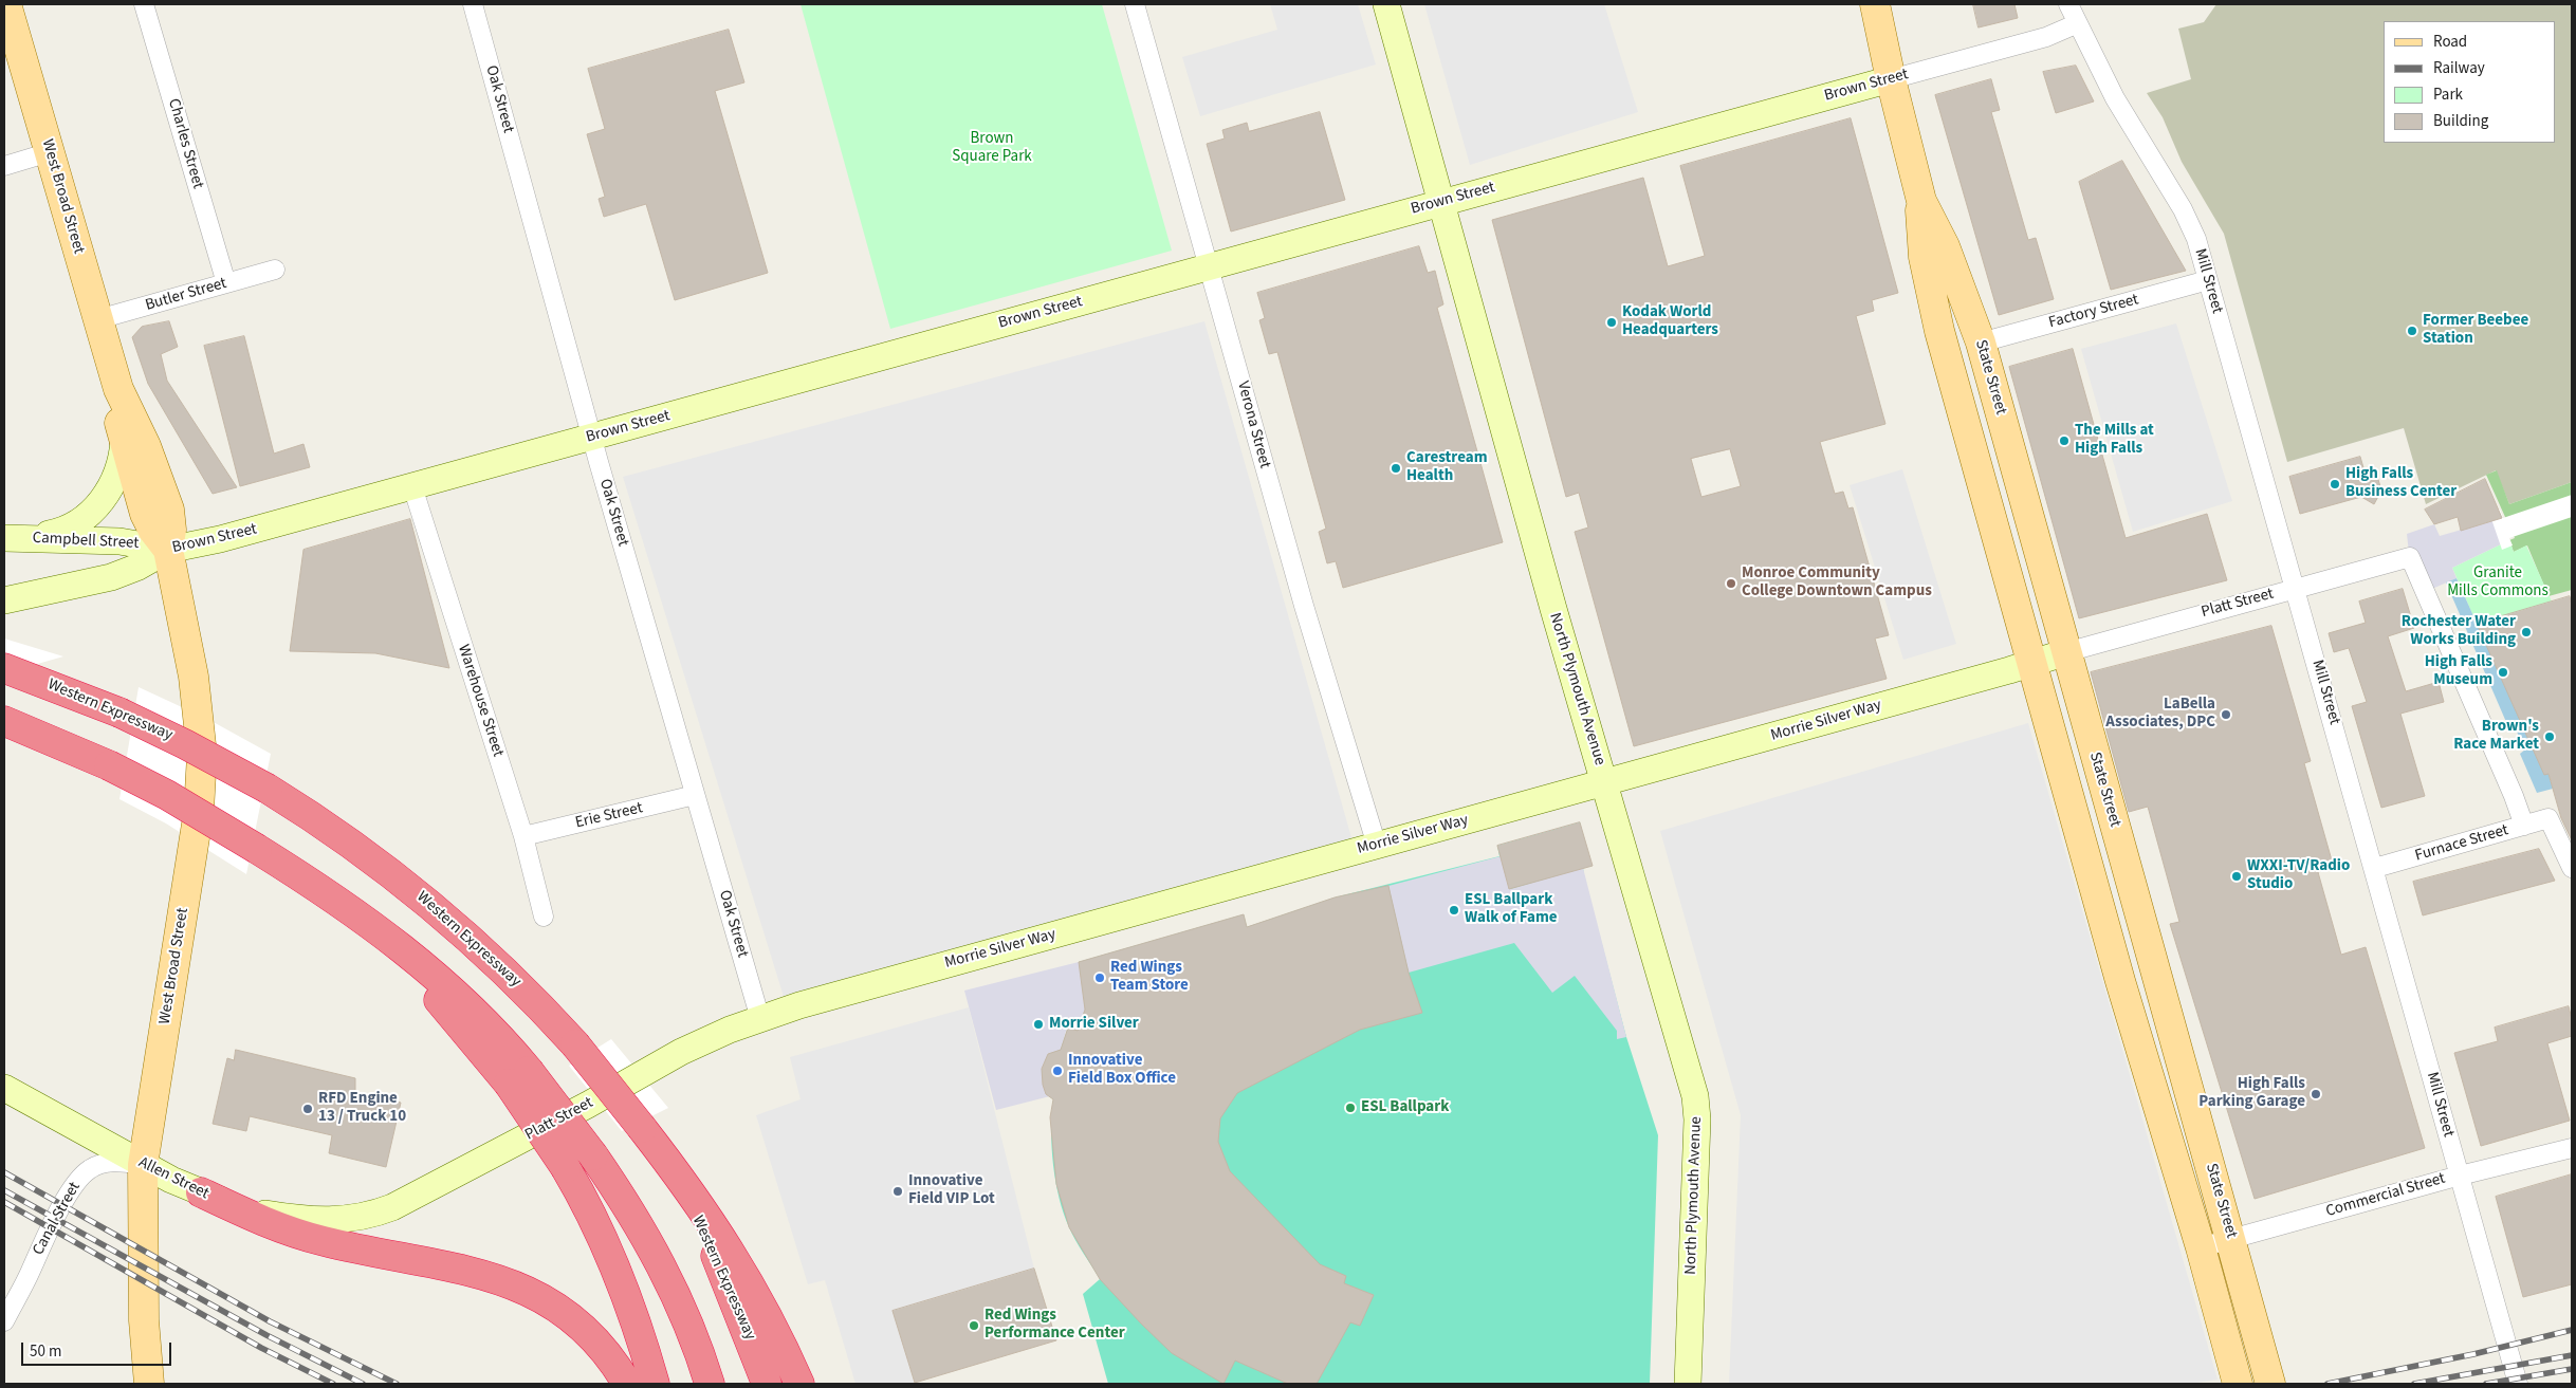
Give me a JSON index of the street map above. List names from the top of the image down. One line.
{"streets":{"highway":["Western Expressway"],"main road":["Brown Street","West Broad Street","State Street","Campbell Street","Platt Street","North Plymouth Avenue","Morrie Silver Way","Allen Street"],"street":["Oak Street","Charles Street","Mill Street","Butler Street","Factory Street","Verona Street","Warehouse Street","Erie Street","Furnace Street","Commercial Street","Canal Street"]},"crossings":[["Brown Street","Oak Street"],["Brown Street","West Broad Street"],["Brown Street","Mill Street"],["Brown Street","State Street"],["Brown Street","Verona Street"],["Brown Street","Campbell Street"],["Brown Street","North Plymouth Avenue"],["Brown Street","Warehouse Street"],["Oak Street","Platt Street"],["Oak Street","Morrie Silver Way"],["Oak Street","Erie Street"],["Charles Street","Butler Street"],["West Broad Street","Butler Street"],["West Broad Street","Campbell Street"],["West Broad Street","Allen Street"],["West Broad Street","Canal Street"],["Mill Street","Factory Street"],["Mill Street","Platt Street"],["Mill Street","Furnace Street"],["Mill Street","Commercial Street"],["Factory Street","State Street"],["State Street","Platt Street"],["State Street","Morrie Silver Way"],["State Street","Commercial Street"],["Verona Street","Morrie Silver Way"],["Platt Street","Morrie Silver Way"],["Platt Street","Furnace Street"],["Platt Street","Allen Street"],["North Plymouth Avenue","Morrie Silver Way"],["Warehouse Street","Erie Street"],["Allen Street","Canal Street"]],"parks":["Brown Square Park","Granite Mills Commons"],"places":["Kodak World Headquarters","Former Beebee Station","The Mills at High Falls","Carestream Health","High Falls Business Center","Monroe Community College Downtown Campus","Rochester Water Works Building","High Falls Museum","LaBella Associates, DPC","Brown's Race Market","WXXI-TV/Radio Studio","ESL Ballpark Walk of Fame","Red Wings Team Store","Morrie Silver","Innovative Field Box Office","High Falls Parking Garage","ESL Ballpark","RFD Engine 13 / Truck 10","Innovative Field VIP Lot","Red Wings Performance Center"],"legend":["Road","Railway","Park","Building"],"scale_bar":"50 m"}
